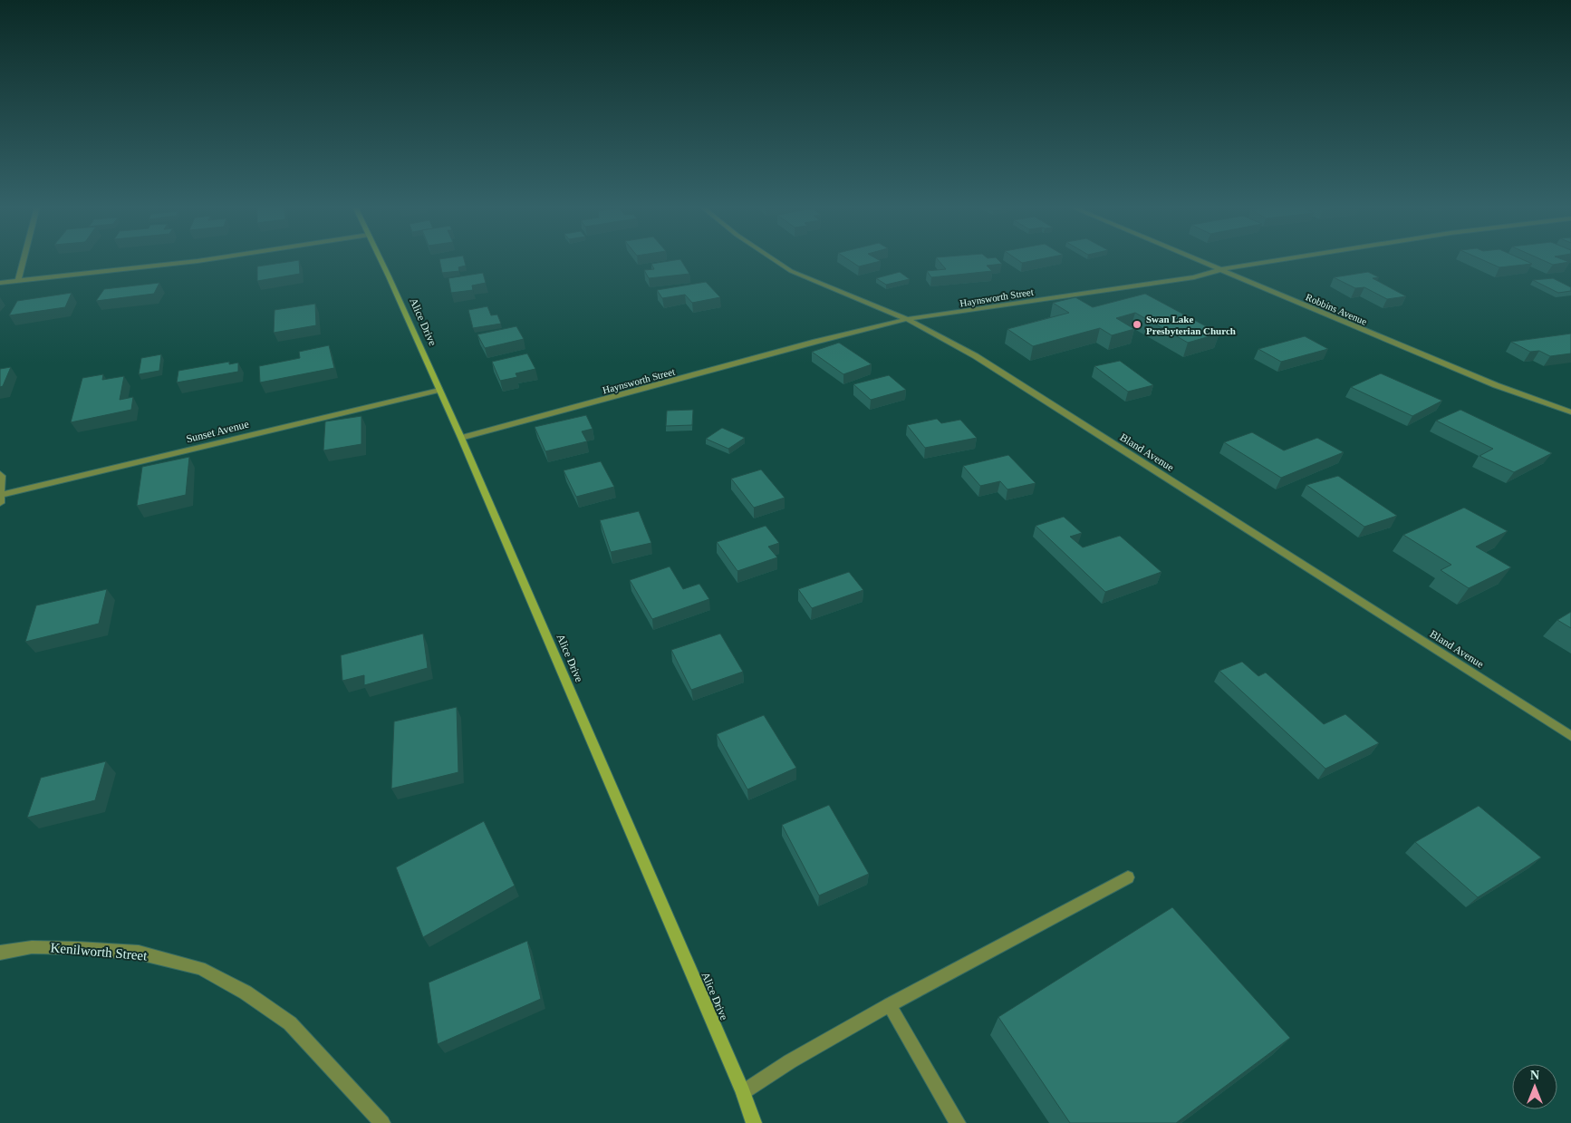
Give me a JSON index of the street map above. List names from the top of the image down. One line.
{"streets":{"main road":["Alice Drive"],"street":["Haynsworth Street","Robbins Avenue","Sunset Avenue","Bland Avenue","Kenilworth Street"]},"crossings":[["Haynsworth Street","Robbins Avenue"],["Haynsworth Street","Alice Drive"],["Haynsworth Street","Bland Avenue"],["Alice Drive","Sunset Avenue"]],"places":["Swan Lake Presbyterian Church"],"north":"top"}
